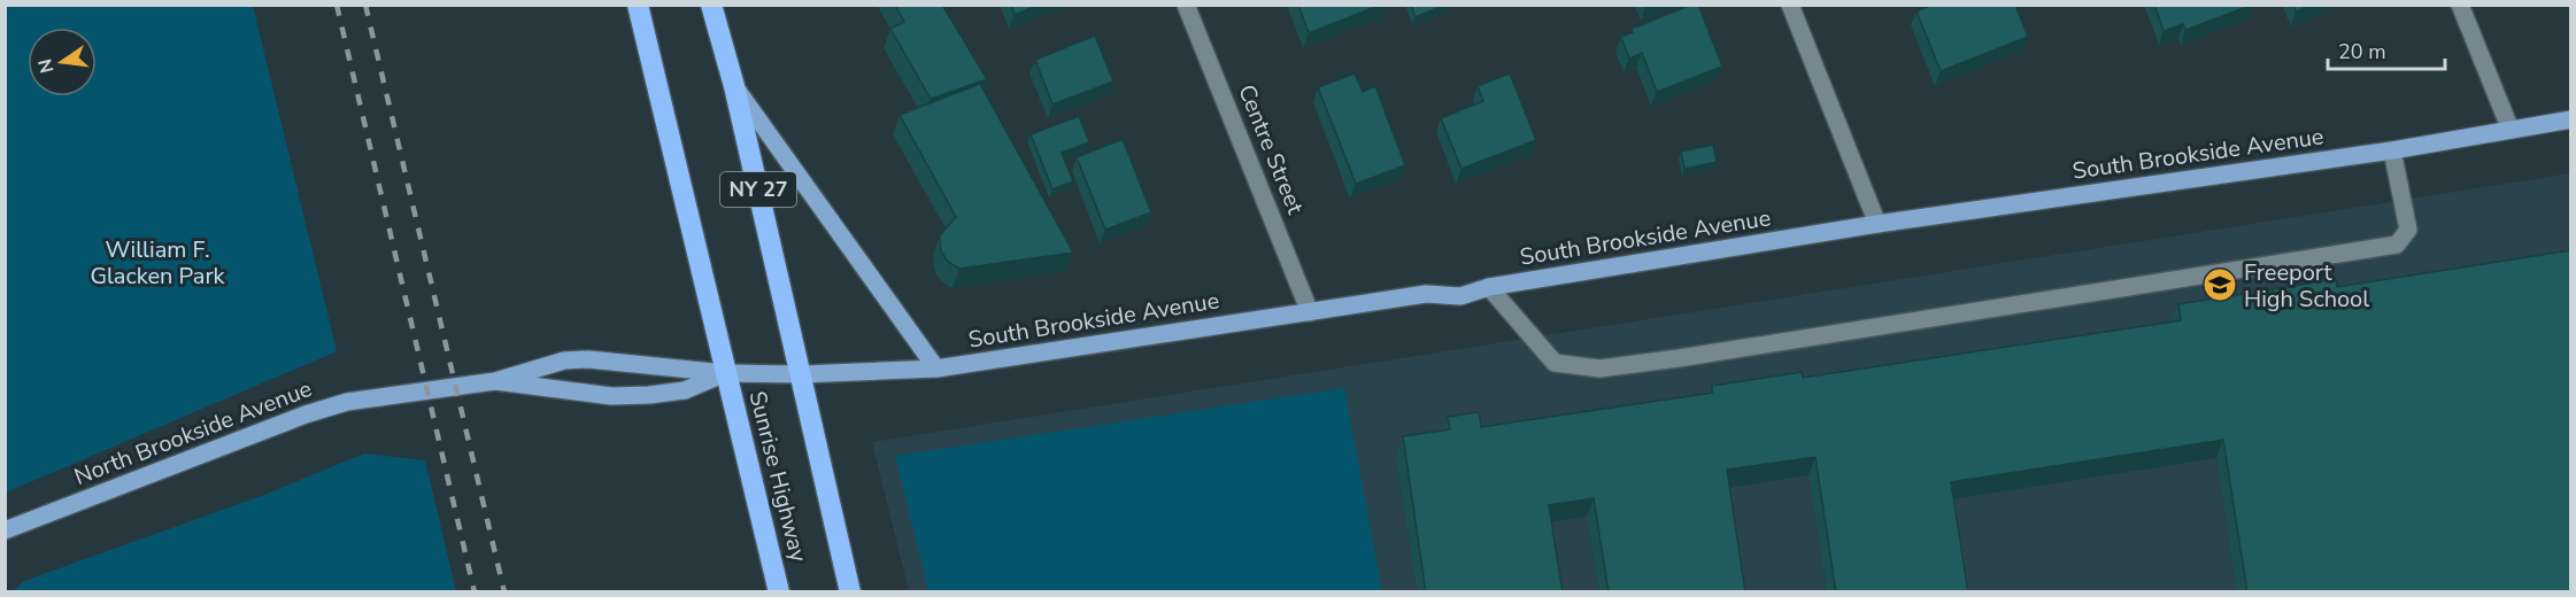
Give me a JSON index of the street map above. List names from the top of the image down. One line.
{"streets":{"highway":["NY 27","Sunrise Highway"],"main road":["South Brookside Avenue","North Brookside Avenue"],"street":["Centre Street"]},"crossings":[["Centre Street","South Brookside Avenue"],["South Brookside Avenue","NY 27"],["South Brookside Avenue","North Brookside Avenue"],["South Brookside Avenue","Sunrise Highway"],["NY 27","Sunrise Highway"]],"parks":["William F. Glacken Park"],"places":{"school or university":["Freeport High School"]},"scale_bar":"20 m","north":"left"}
